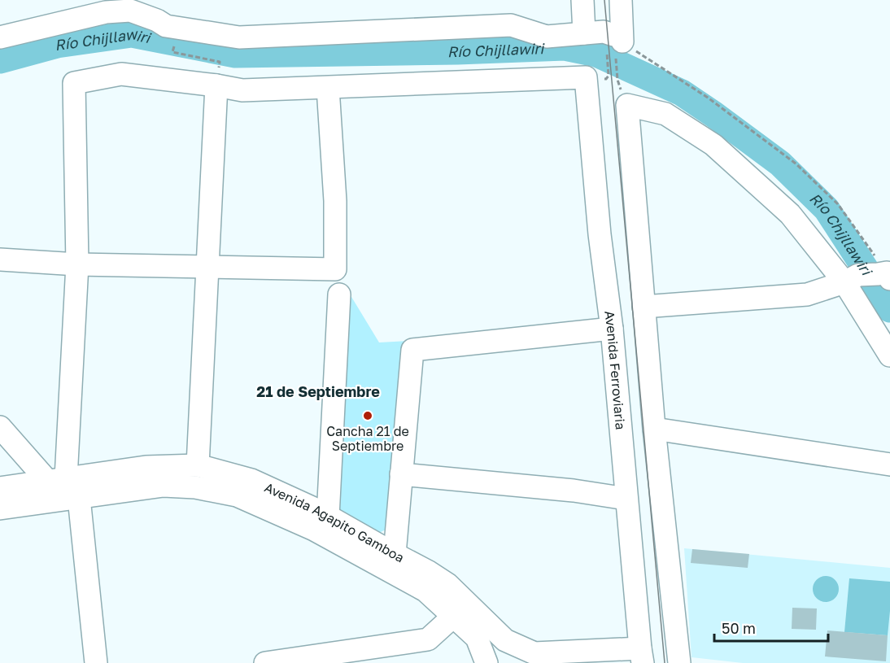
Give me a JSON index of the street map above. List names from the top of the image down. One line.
{"streets":{"street":["Avenida Ferroviaria","Avenida Agapito Gamboa"]},"crossings":[["Avenida Ferroviaria","Avenida Agapito Gamboa"]],"districts":["21 de Septiembre"],"water":["Río Chijllawiri"],"places":["Cancha 21 de Septiembre"],"scale_bar":"50 m"}
